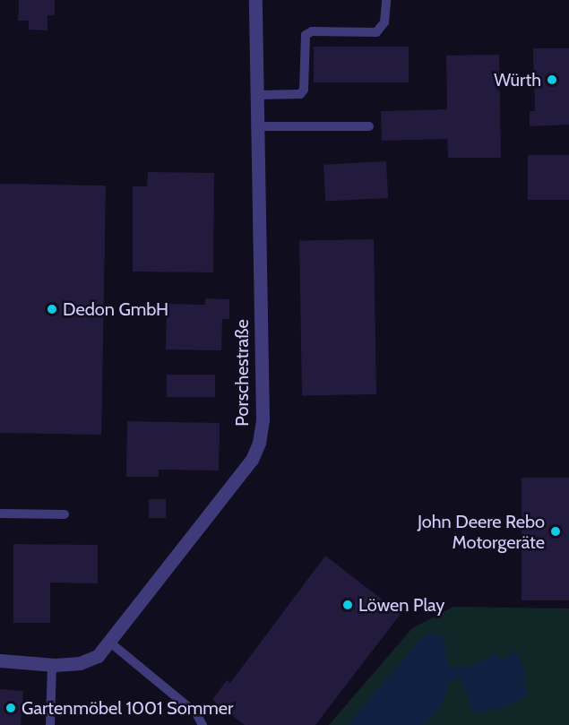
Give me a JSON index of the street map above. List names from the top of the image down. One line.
{"streets":{"street":["Porschestraße"]},"places":["Würth","Dedon GmbH","John Deere Rebo Motorgeräte","Löwen Play","Gartenmöbel 1001 Sommer"]}
